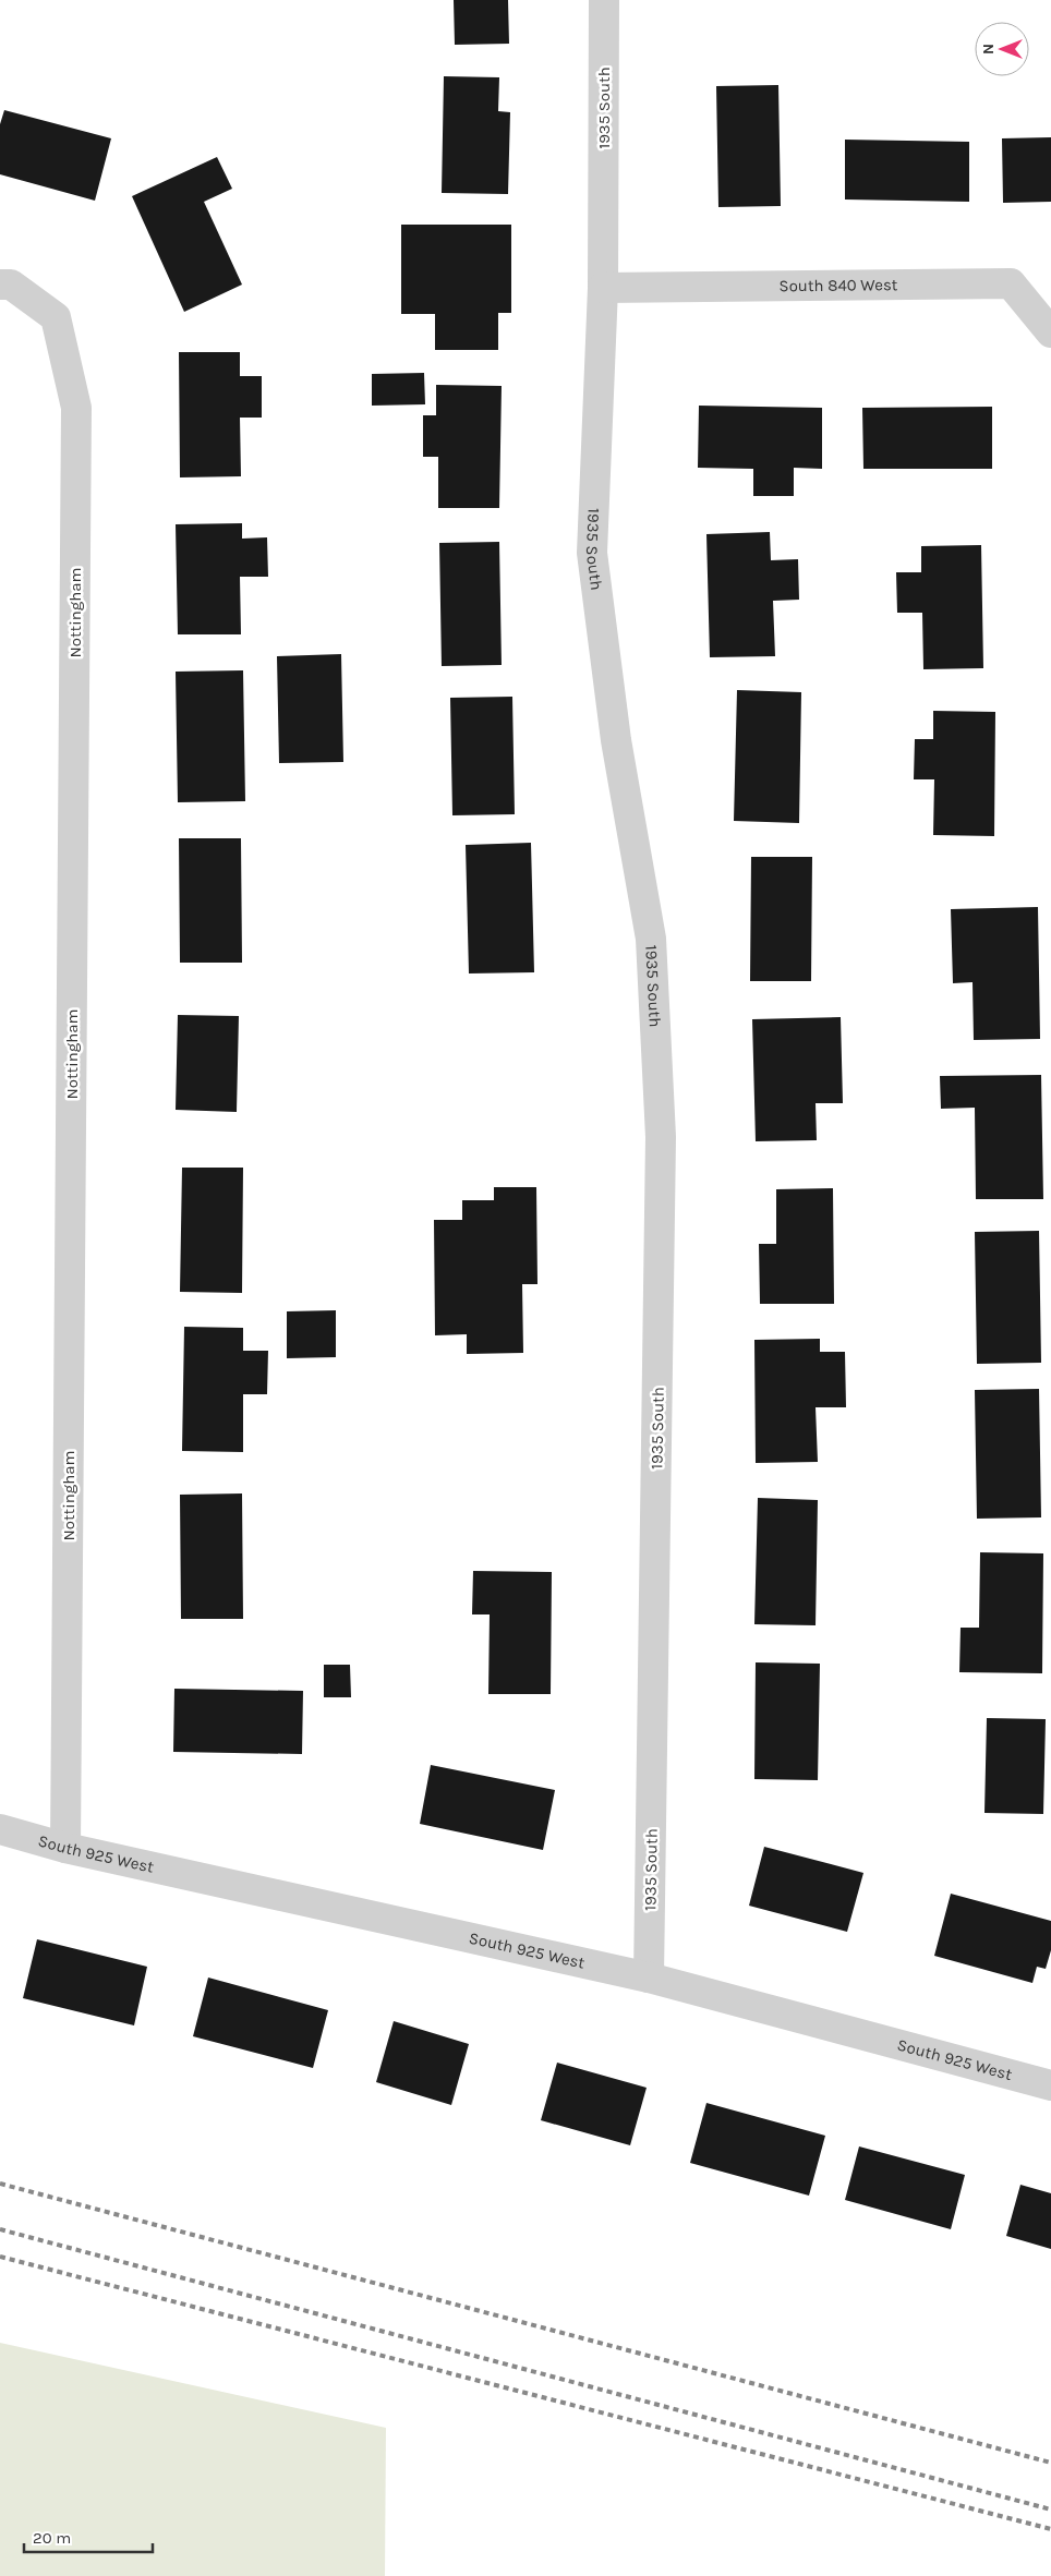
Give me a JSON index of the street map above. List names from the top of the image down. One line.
{"streets":{"street":["1935 South","South 840 West","Nottingham","South 925 West"]},"crossings":[["1935 South","South 840 West"],["1935 South","South 925 West"],["Nottingham","South 925 West"]],"scale_bar":"20 m","north":"left"}
